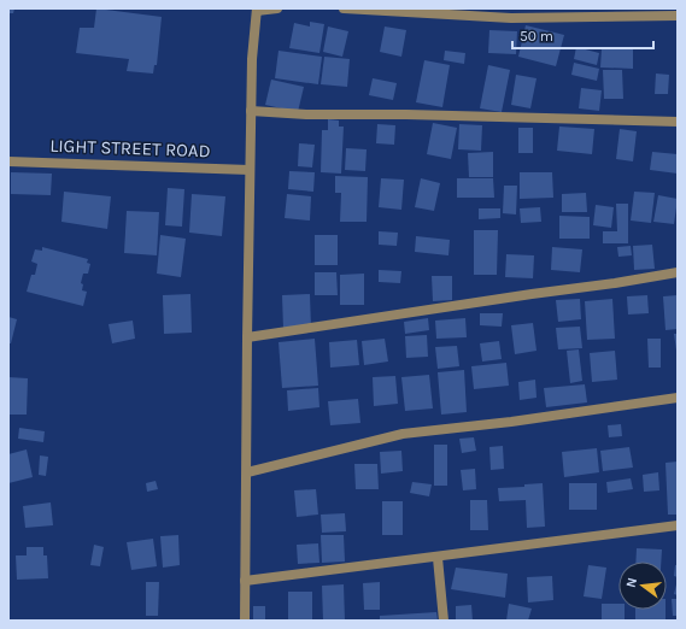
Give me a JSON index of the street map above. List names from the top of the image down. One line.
{"streets":{"street":["LIGHT STREET ROAD"]},"scale_bar":"50 m","north":"left"}
